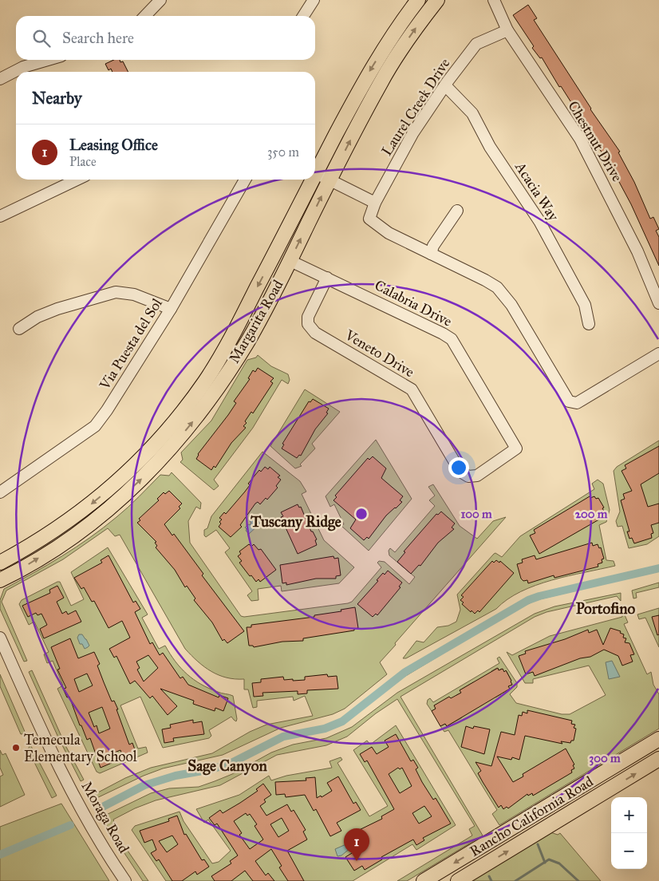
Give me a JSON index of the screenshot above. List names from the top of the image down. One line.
{"streets":{"main road":["Margarita Road","Rancho California Road"],"street":["Laurel Creek Drive","Chestnut Drive","Acacia Way","Calabria Drive","Via Puesta del Sol","Veneto Drive","Moraga Road"]},"crossings":[["Laurel Creek Drive","Chestnut Drive"],["Laurel Creek Drive","Acacia Way"],["Calabria Drive","Margarita Road"],["Calabria Drive","Veneto Drive"]],"districts":["Tuscany Ridge","Portofino","Sage Canyon"],"places":["Temecula Elementary School"],"page":{"search":"Search here","heading":"Nearby","list":[{"mark":"1","name":"Leasing Office","note":"Place","value":"350 m"}],"map_buttons":["+","−"],"pins":"1"},"rings":["100 m","200 m","300 m"]}
